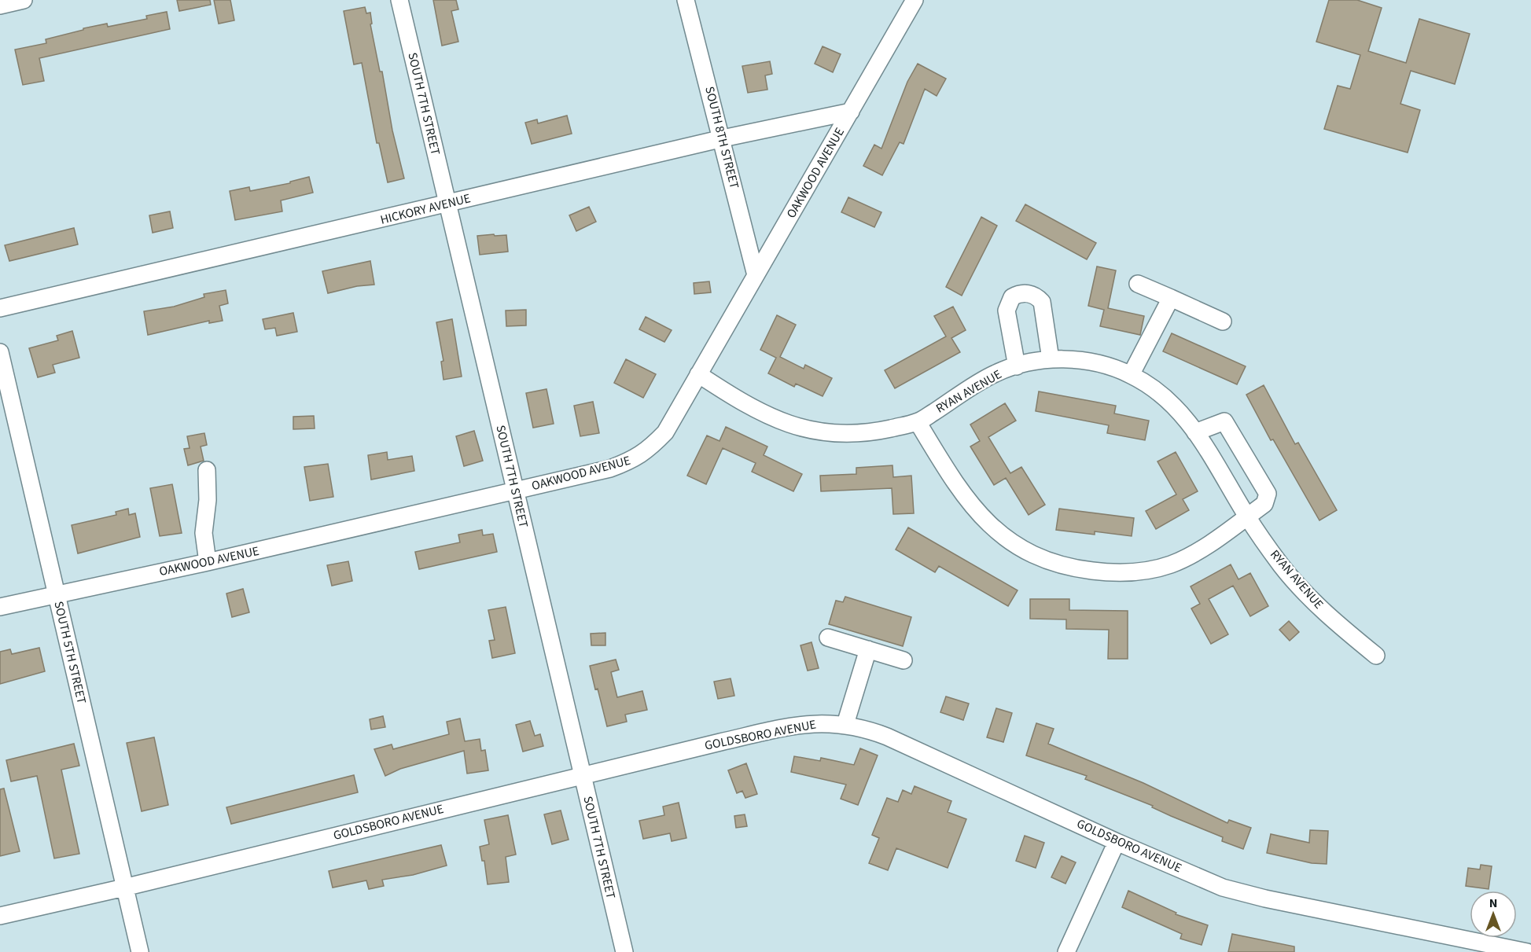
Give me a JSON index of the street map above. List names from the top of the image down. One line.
{"streets":{"street":["SOUTH 7TH STREET","SOUTH 8TH STREET","OAKWOOD AVENUE","HICKORY AVENUE","RYAN AVENUE","SOUTH 5TH STREET","GOLDSBORO AVENUE"]},"crossings":[["SOUTH 7TH STREET","OAKWOOD AVENUE"],["SOUTH 7TH STREET","HICKORY AVENUE"],["SOUTH 7TH STREET","GOLDSBORO AVENUE"],["SOUTH 8TH STREET","OAKWOOD AVENUE"],["SOUTH 8TH STREET","HICKORY AVENUE"],["OAKWOOD AVENUE","HICKORY AVENUE"],["OAKWOOD AVENUE","RYAN AVENUE"],["OAKWOOD AVENUE","SOUTH 5TH STREET"],["SOUTH 5TH STREET","GOLDSBORO AVENUE"]],"north":"top"}
